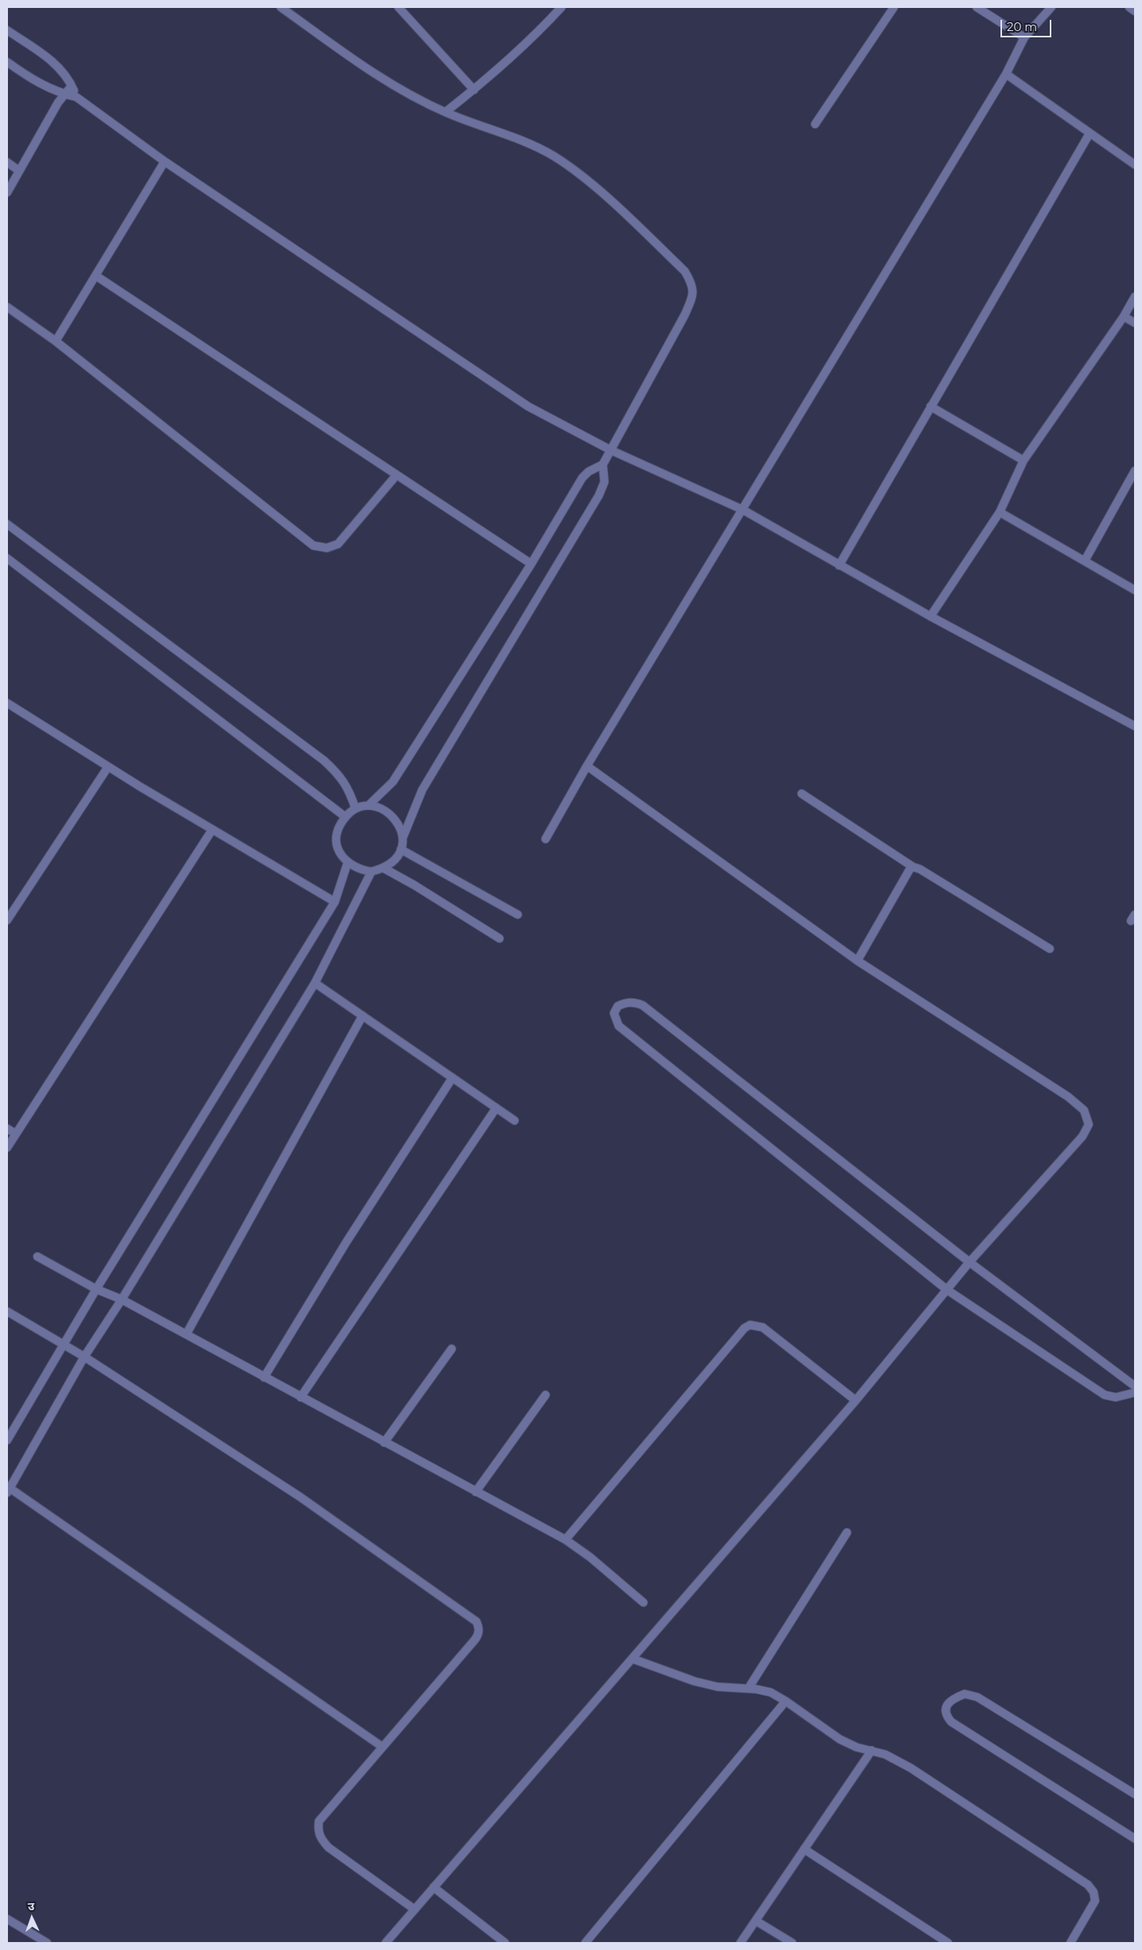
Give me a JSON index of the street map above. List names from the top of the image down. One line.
{"scale_bar":"20 m","north":"top"}
